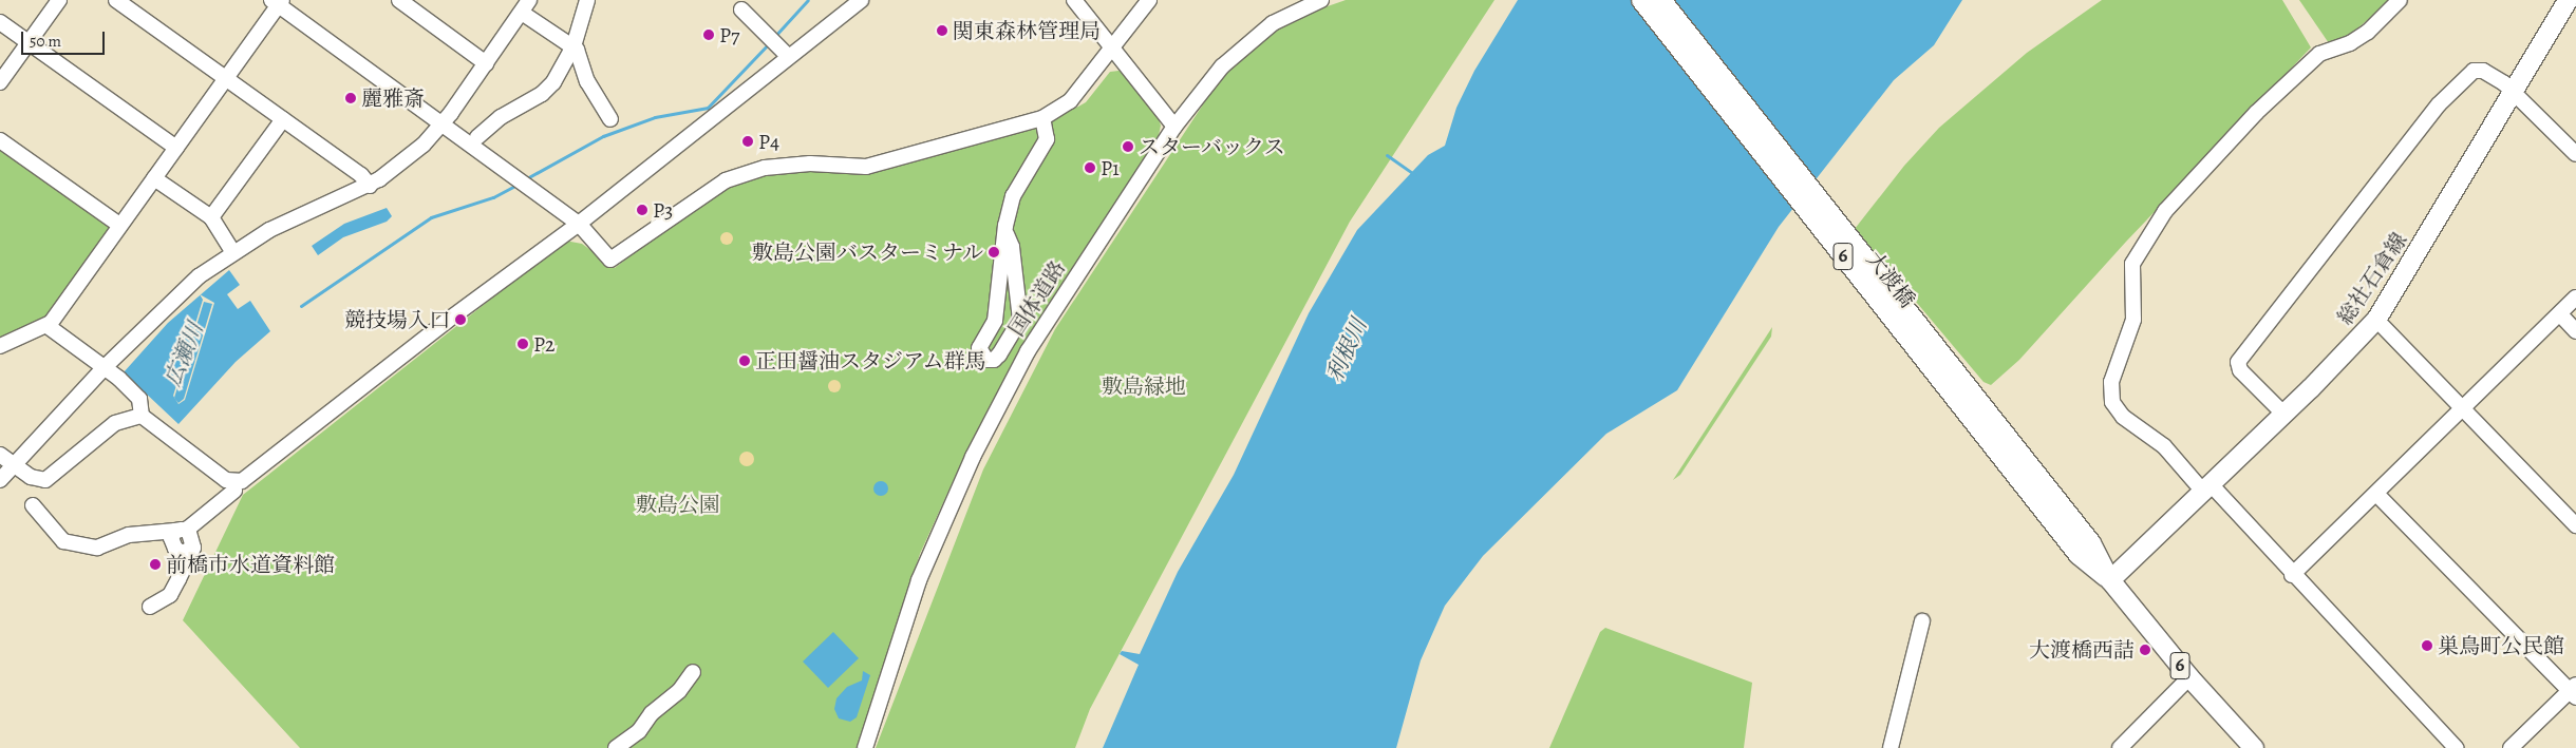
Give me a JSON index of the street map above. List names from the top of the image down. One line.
{"streets":{"main road":["6","総社石倉線","大渡橋"],"street":["国体道路"]},"crossings":[["6","総社石倉線"],["6","大渡橋"]],"water":["利根川","広瀬川"],"parks":["敷島緑地","敷島公園"],"places":["関東森林管理局","P7","麗雅斎","P4","スターバックス","P1","P3","敷島公園バスターミナル","競技場入口","P2","正田醤油スタジアム群馬","前橋市水道資料館","巣鳥町公民館","大渡橋西詰"],"scale_bar":"50 m"}
